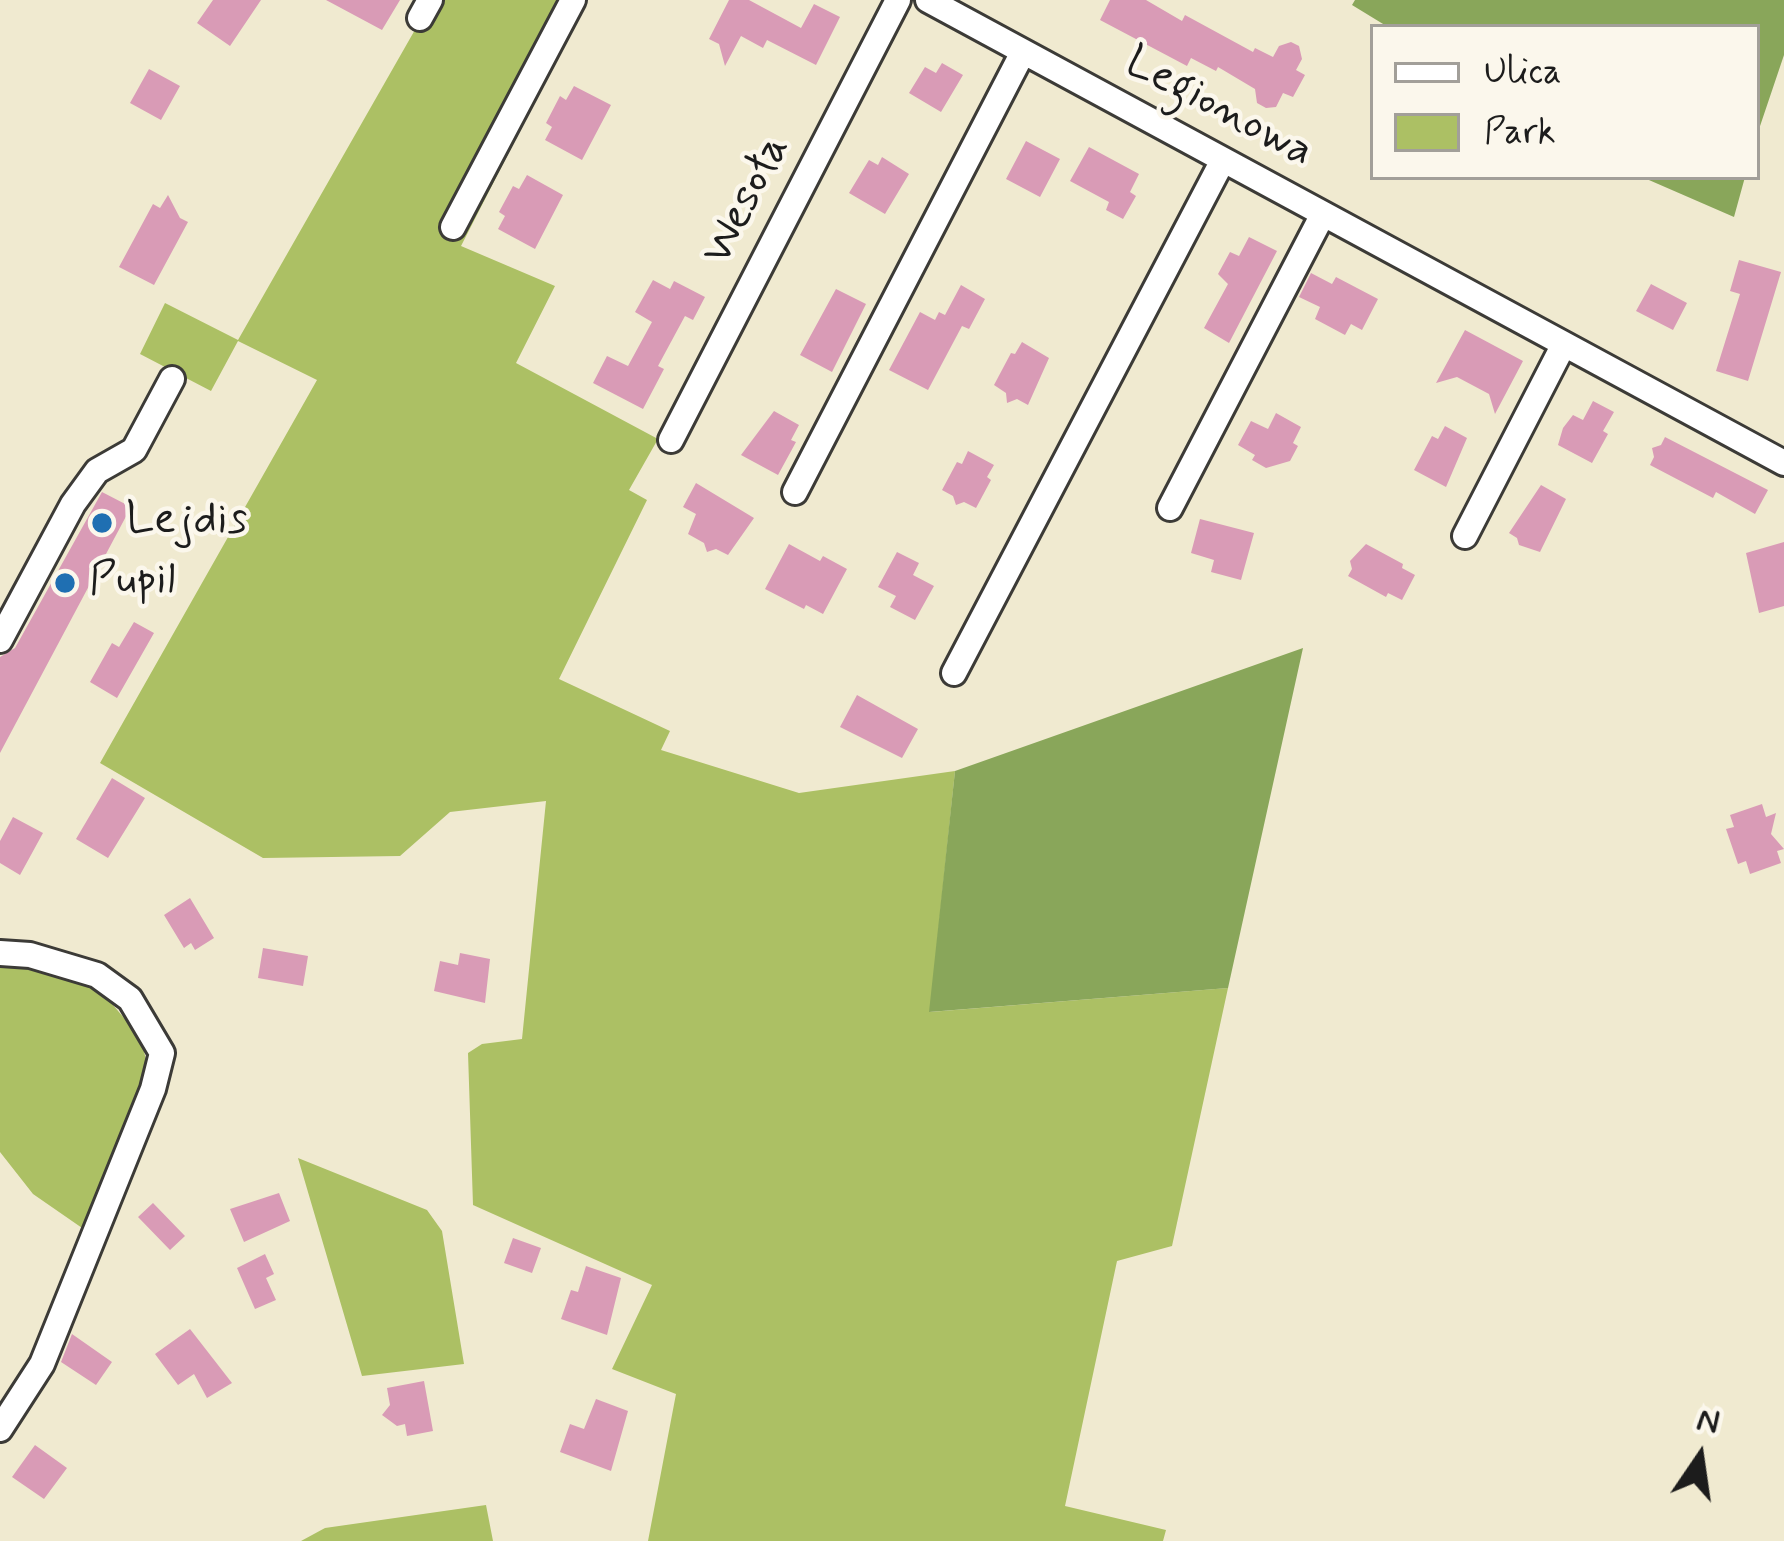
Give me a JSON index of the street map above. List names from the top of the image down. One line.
{"streets":{"street":["Legionowa","Wesoła"]},"places":["Lejdis","Pupil"],"legend":["Ulica","Park"],"north":"top"}
